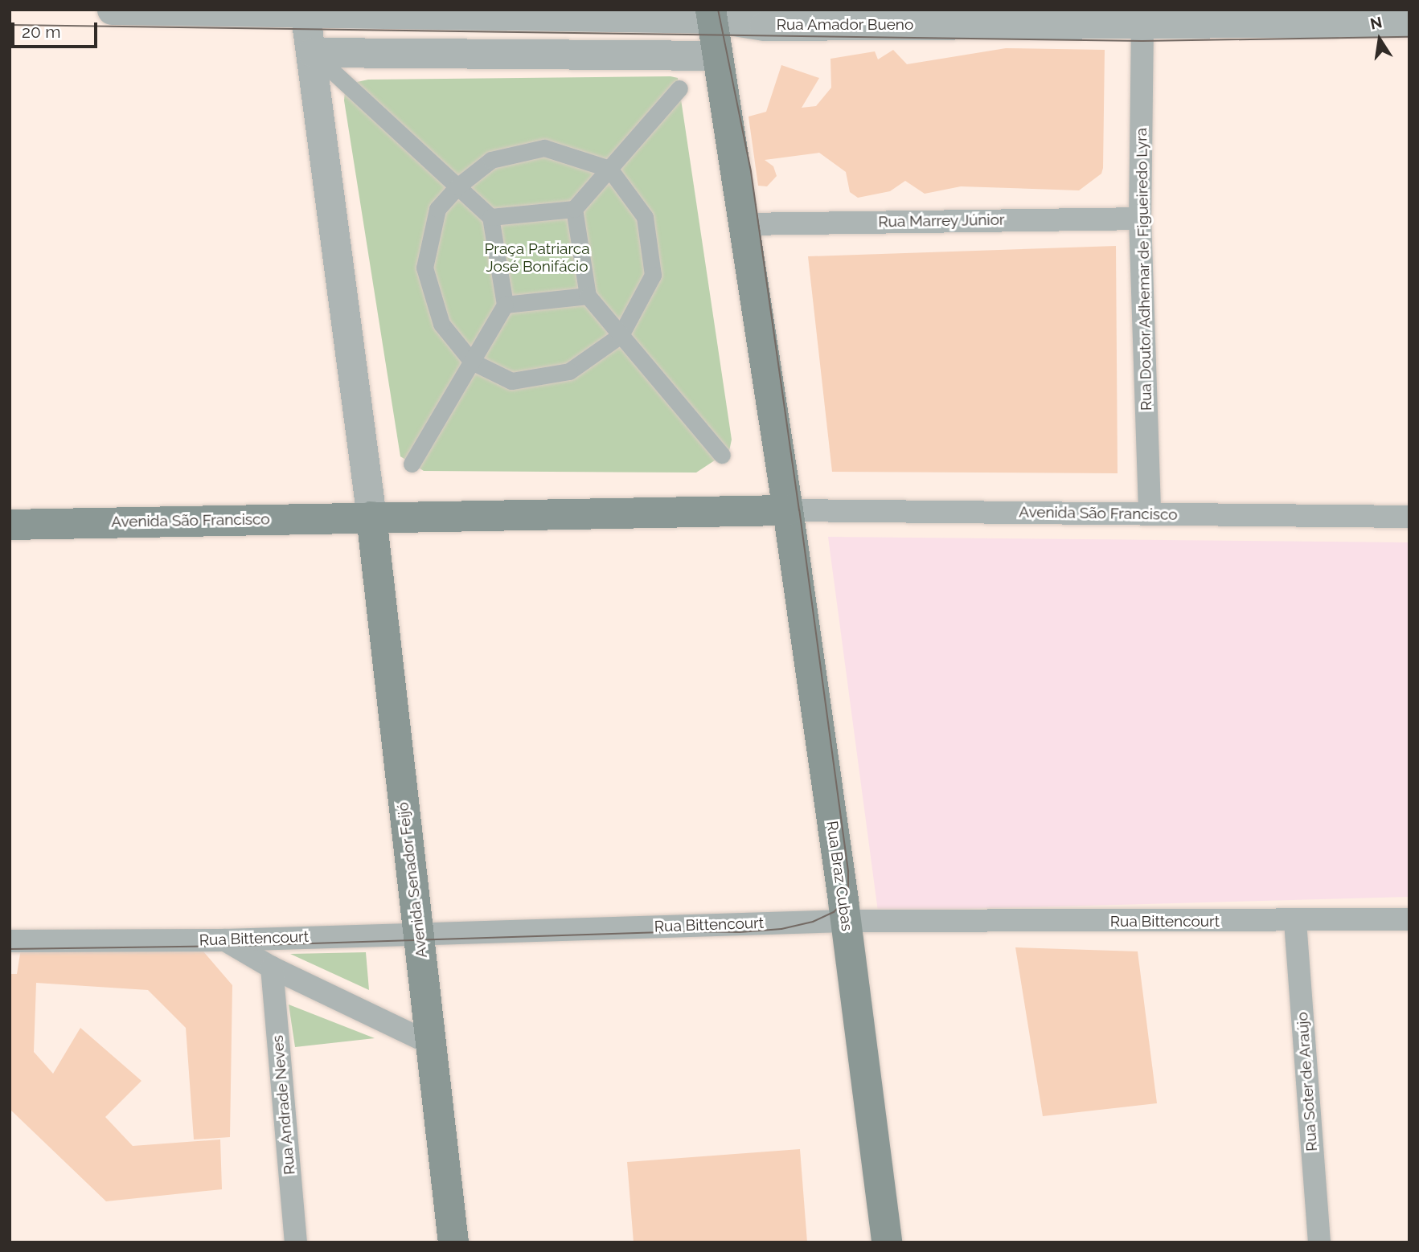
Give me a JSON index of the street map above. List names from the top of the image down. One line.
{"streets":{"main road":["Avenida São Francisco","Rua Braz Cubas","Avenida Senador Feijó"],"street":["Rua Amador Bueno","Rua Marrey Júnior","Rua Doutor Adhemar de Figueiredo Lyra","Rua Bittencourt","Rua Soter de Araújo","Rua Andrade Neves"]},"crossings":[["Rua Amador Bueno","Rua Doutor Adhemar de Figueiredo Lyra"],["Rua Marrey Júnior","Rua Doutor Adhemar de Figueiredo Lyra"],["Rua Doutor Adhemar de Figueiredo Lyra","Avenida São Francisco"],["Avenida São Francisco","Rua Braz Cubas"],["Avenida São Francisco","Avenida Senador Feijó"],["Rua Braz Cubas","Rua Bittencourt"],["Avenida Senador Feijó","Rua Bittencourt"],["Rua Bittencourt","Rua Soter de Araújo"]],"parks":["Praça Patriarca José Bonifácio"],"scale_bar":"20 m","north":"top"}
